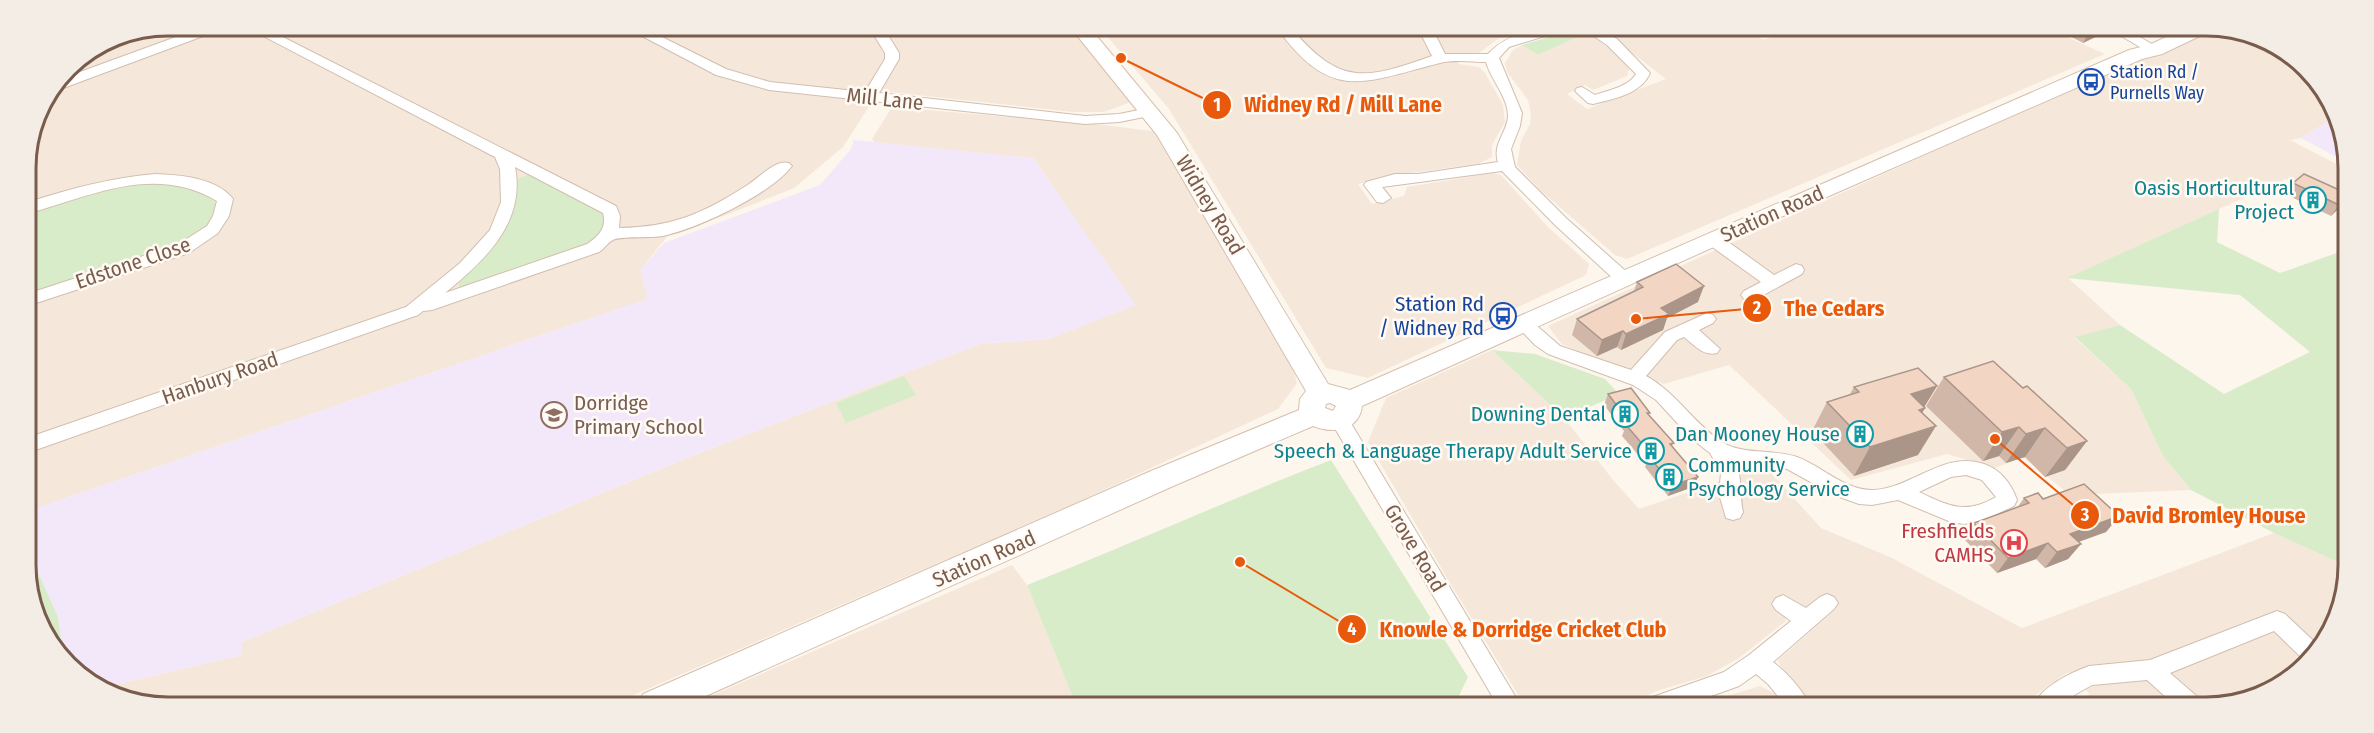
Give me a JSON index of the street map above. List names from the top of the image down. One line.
{"streets":{"main road":["Widney Road","Station Road"],"street":["Mill Lane","Edstone Close","Hanbury Road","Grove Road"]},"crossings":[["Mill Lane","Widney Road"],["Widney Road","Station Road"],["Widney Road","Grove Road"],["Station Road","Grove Road"]],"places":{"other":["Widney Rd / Mill Lane","The Cedars","David Bromley House","Knowle & Dorridge Cricket Club"],"bus stop":["Station Rd / Purnells Way","Station Rd / Widney Rd"],"building":["Oasis Horticultural Project","Downing Dental","Dan Mooney House","Speech & Language Therapy Adult Service","Community Psychology Service"],"school or university":["Dorridge Primary School"],"hospital":["Freshfields CAMHS"]}}
